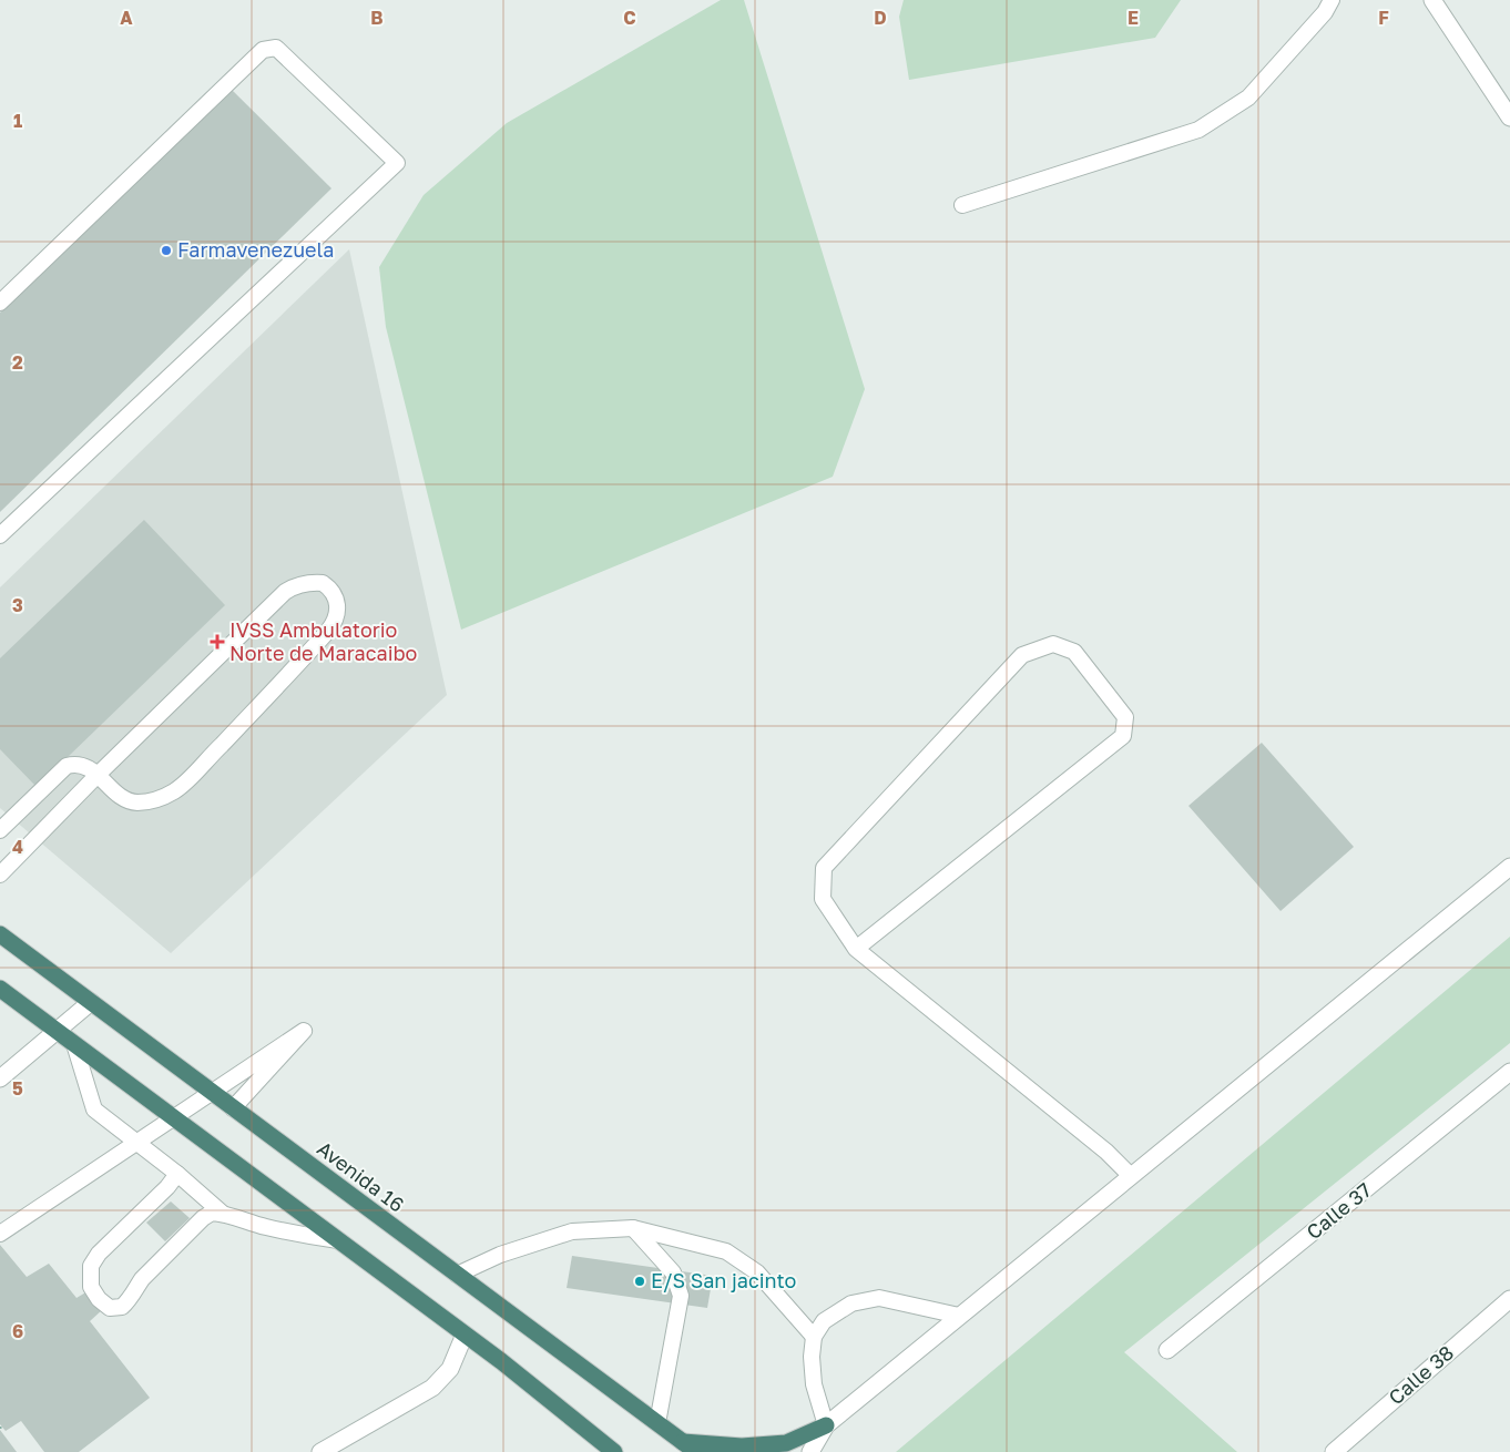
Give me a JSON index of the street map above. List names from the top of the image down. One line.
{"streets":{"highway":["Avenida 16"],"street":["Calle 37","Calle 38"]},"places":{"other":["Farmavenezuela","E/S San jacinto"],"health":["IVSS Ambulatorio Norte de Maracaibo"]},"grid":{"columns":["A","B","C","D","E","F"],"rows":["1","2","3","4","5","6"]}}
